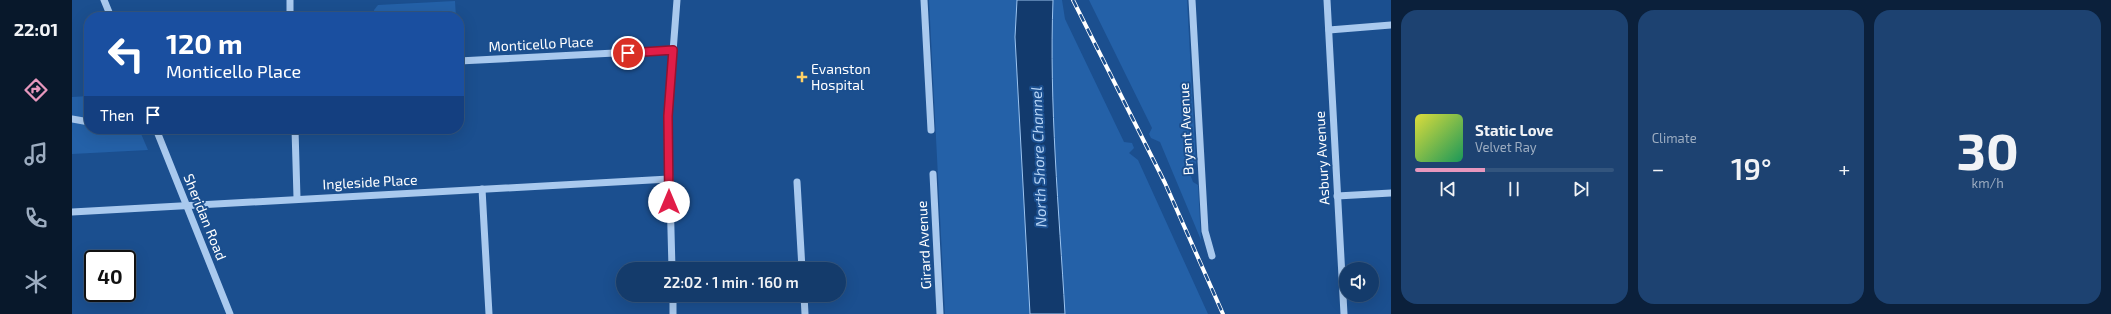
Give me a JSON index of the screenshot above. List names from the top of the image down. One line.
{"streets":{"street":["Monticello Place","Bryant Avenue","Asbury Avenue","Ingleside Place","Sheridan Road","Girard Avenue"]},"crossings":[["Ingleside Place","Sheridan Road"]],"water":["North Shore Channel"],"places":{"health":["Evanston Hospital"]},"page":{"tabs":"22:01","tile":["Climate",["30","km/h"]],"turn":["120 m","Monticello Place"],"then":"Then","song":["Static Love","Velvet Ray"],"heat":["−","19°","+"],"limit":"40","trip":"22:02 · 1 min · 160 m"}}
